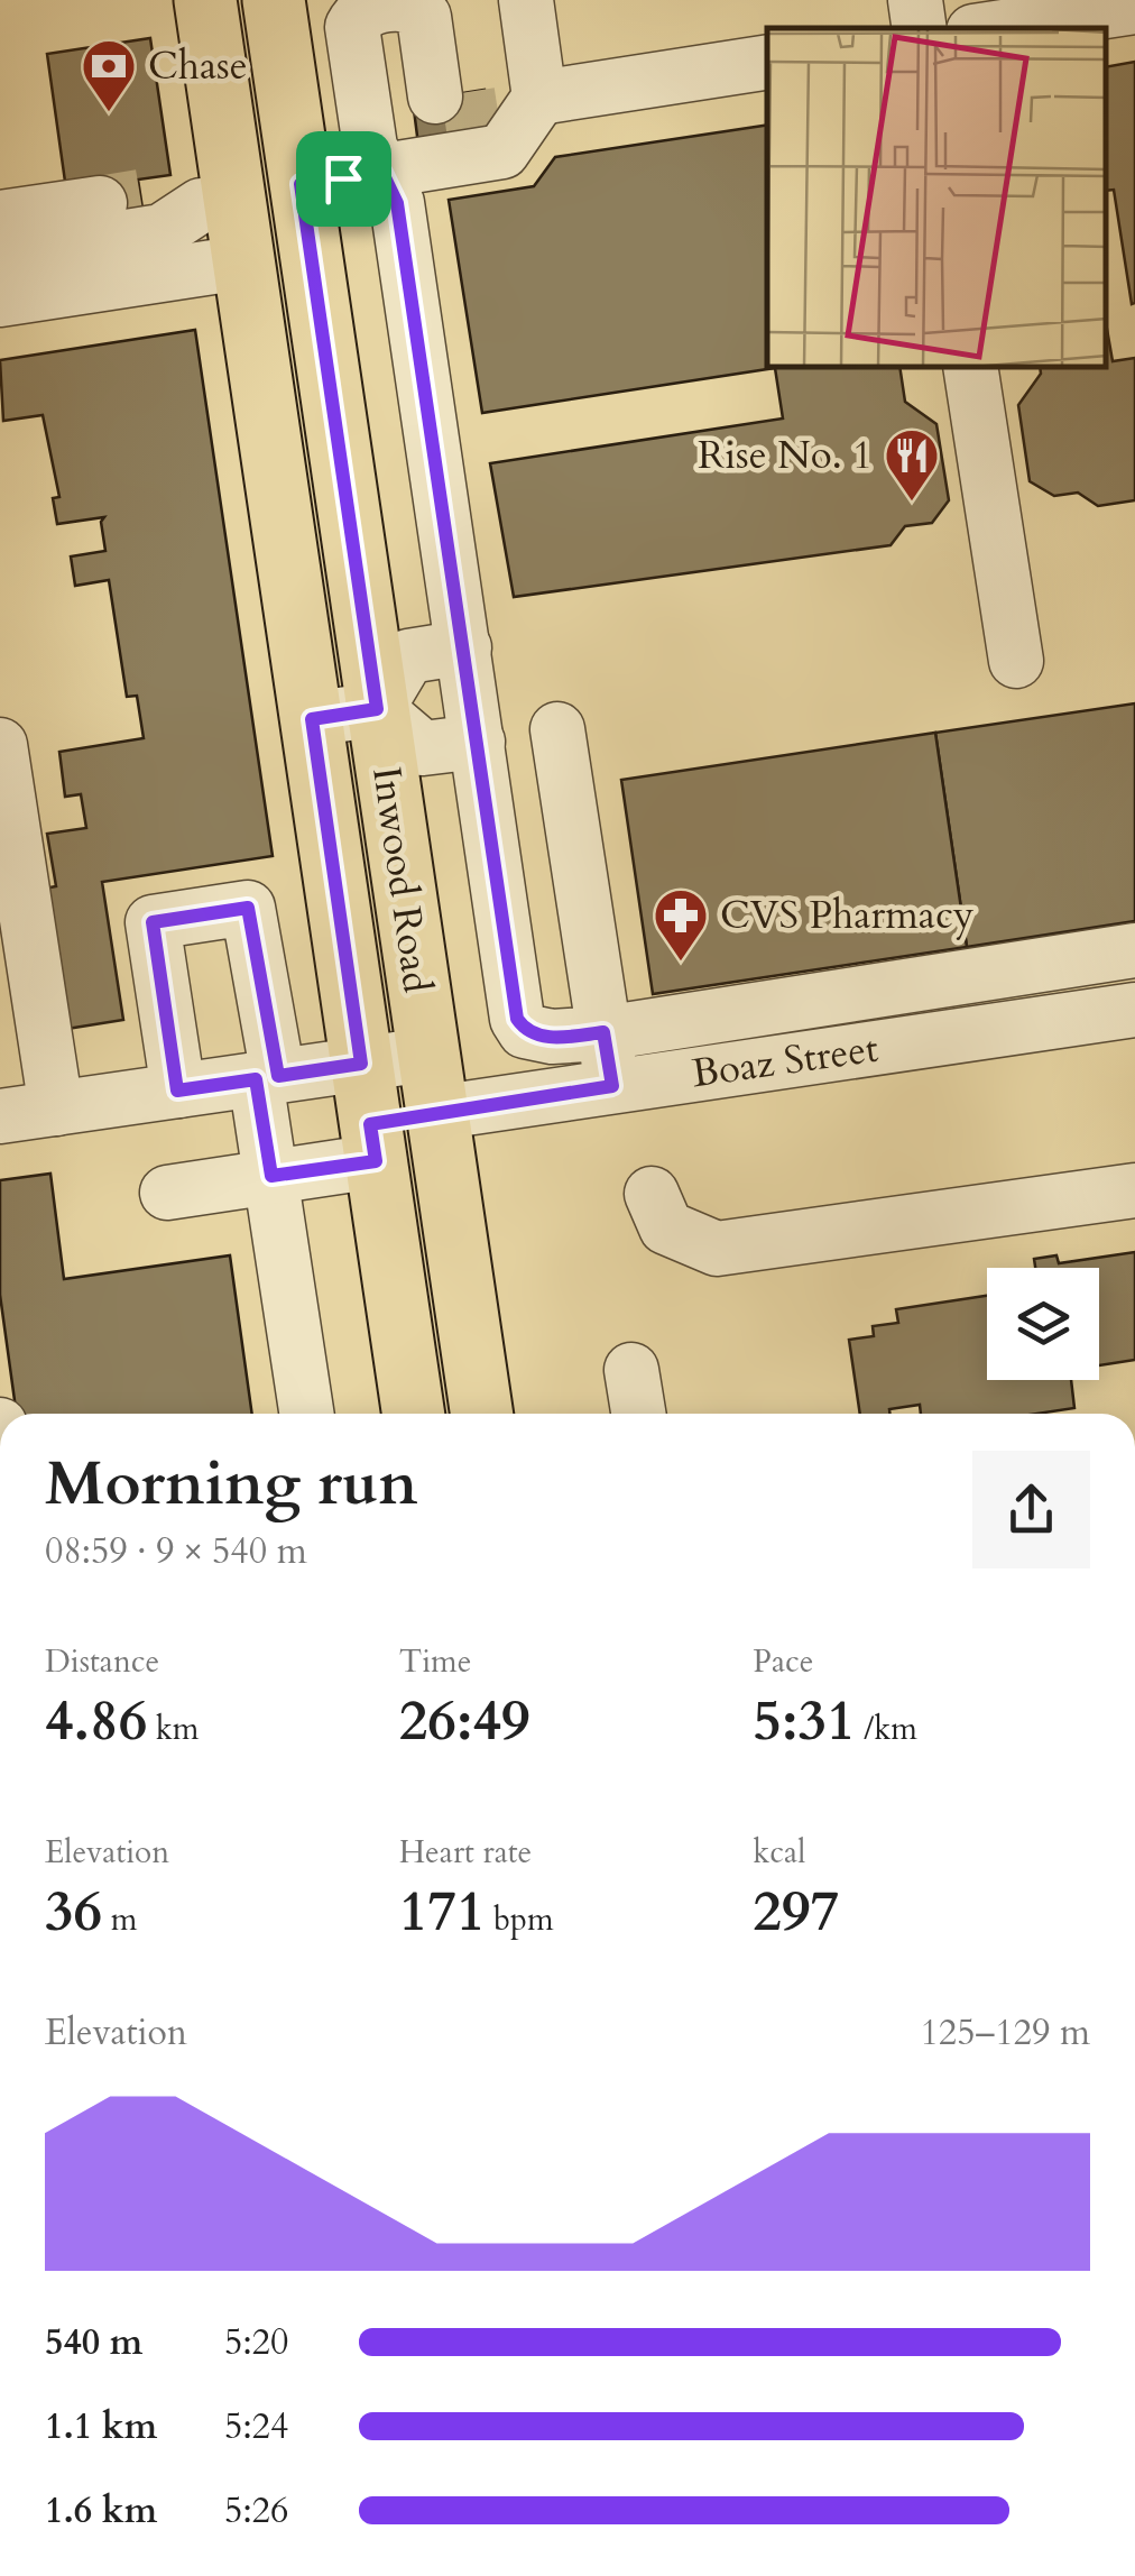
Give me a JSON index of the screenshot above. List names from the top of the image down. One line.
{"streets":{"main road":["Inwood Road"],"street":["Boaz Street"]},"crossings":[["Inwood Road","Boaz Street"]],"places":{"bank":["Chase"],"restaurant":["Rise No. 1"],"pharmacy":["CVS Pharmacy"]},"page":{"heading":["Morning run","08:59 · 9 × 540 m"],"stats":[["Distance","4.86 km"],["Time","26:49"],["Pace","5:31 /km"],["Elevation","36 m"],["Heart rate","171 bpm"],["kcal","297"]],"chart":["Elevation","125–129 m"],"list":[{"name":"540 m","note":"5:20"},{"name":"1.1 km","note":"5:24"},{"name":"1.6 km","note":"5:26"}]}}
